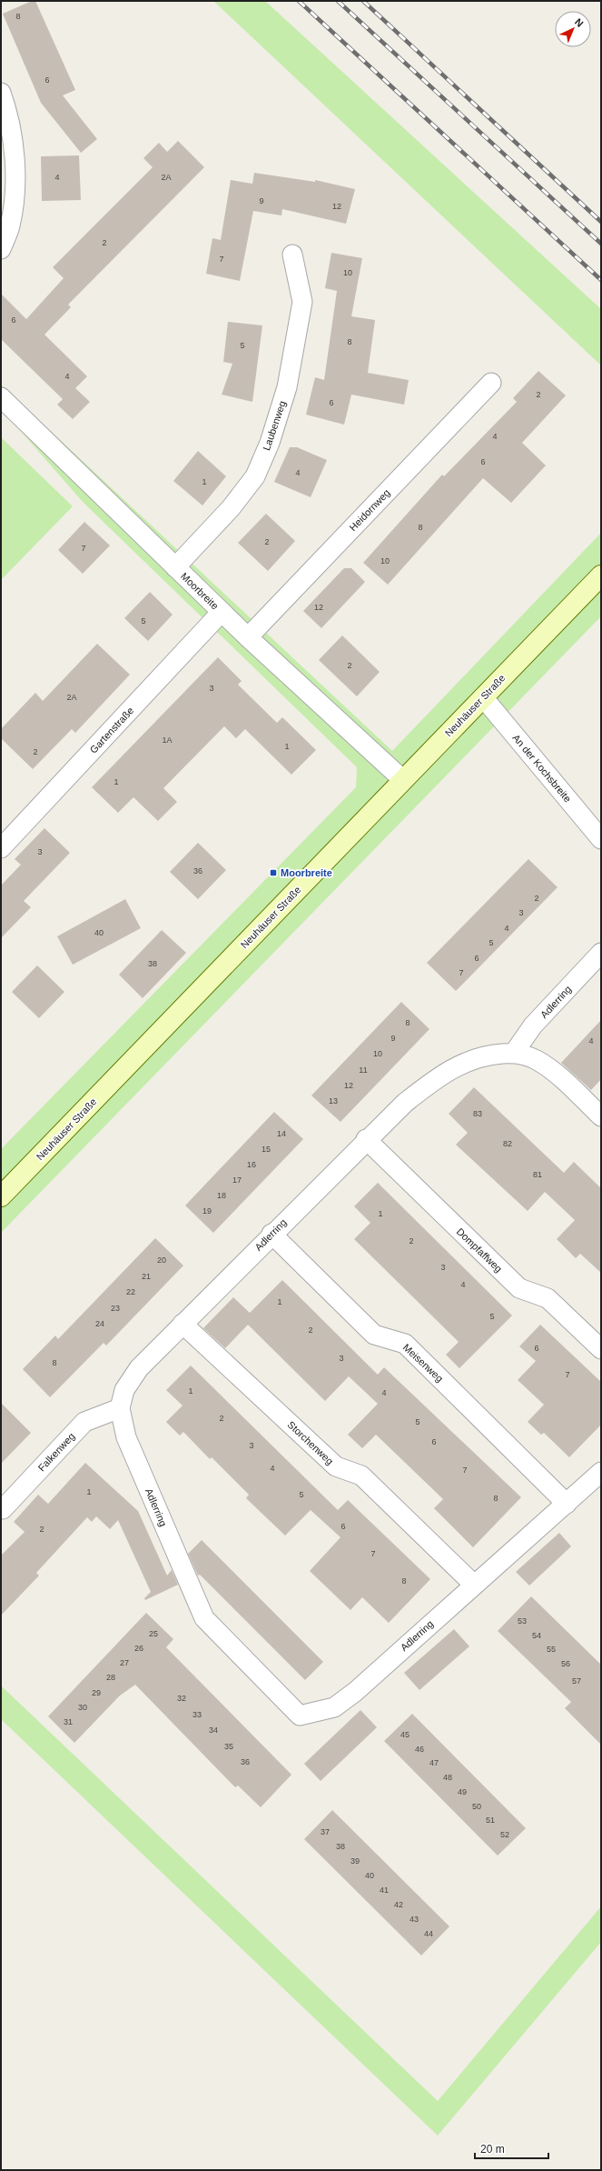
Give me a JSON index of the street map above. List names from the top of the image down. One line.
{"streets":{"main road":["Neuhäuser Straße"],"street":["Laubenweg","Heidornweg","Moorbreite","Gartenstraße","An der Kochsbreite","Adlerring","Dompfaffweg","Meisenweg","Storchenweg","Falkenweg"]},"crossings":[["Laubenweg","Moorbreite"],["Heidornweg","Moorbreite"],["Moorbreite","Neuhäuser Straße"],["Moorbreite","Gartenstraße"],["Neuhäuser Straße","An der Kochsbreite"],["Adlerring","Dompfaffweg"],["Adlerring","Meisenweg"],["Adlerring","Storchenweg"],["Adlerring","Falkenweg"]],"places":{"transit":["Moorbreite"]},"house_numbers":["8","6","4","2A","9","12","2","7","10","6","8","5","4","2","6","4","6","4","1","8","2","7","10","12","5","2","3","2A","1A","1","2","1","3","36","2","3","4","40","5","6","38","7","8","9","4","10","11","12","13","83","14","82","15","16","81","17","18","19","1","2","20","3","21","4","22","1","23","5","24","2","6","3","8","7","1","4","2","5","6","3","4","7","1","5","8","6","2","7","8","53","25","54","26","55","27","56","28","57","29","32","30","33","31","34","45","35","46","36","47","48","49","50","51","37","52","38","39","40","41","42","43","44"],"scale_bar":"20 m","north":"top right"}
